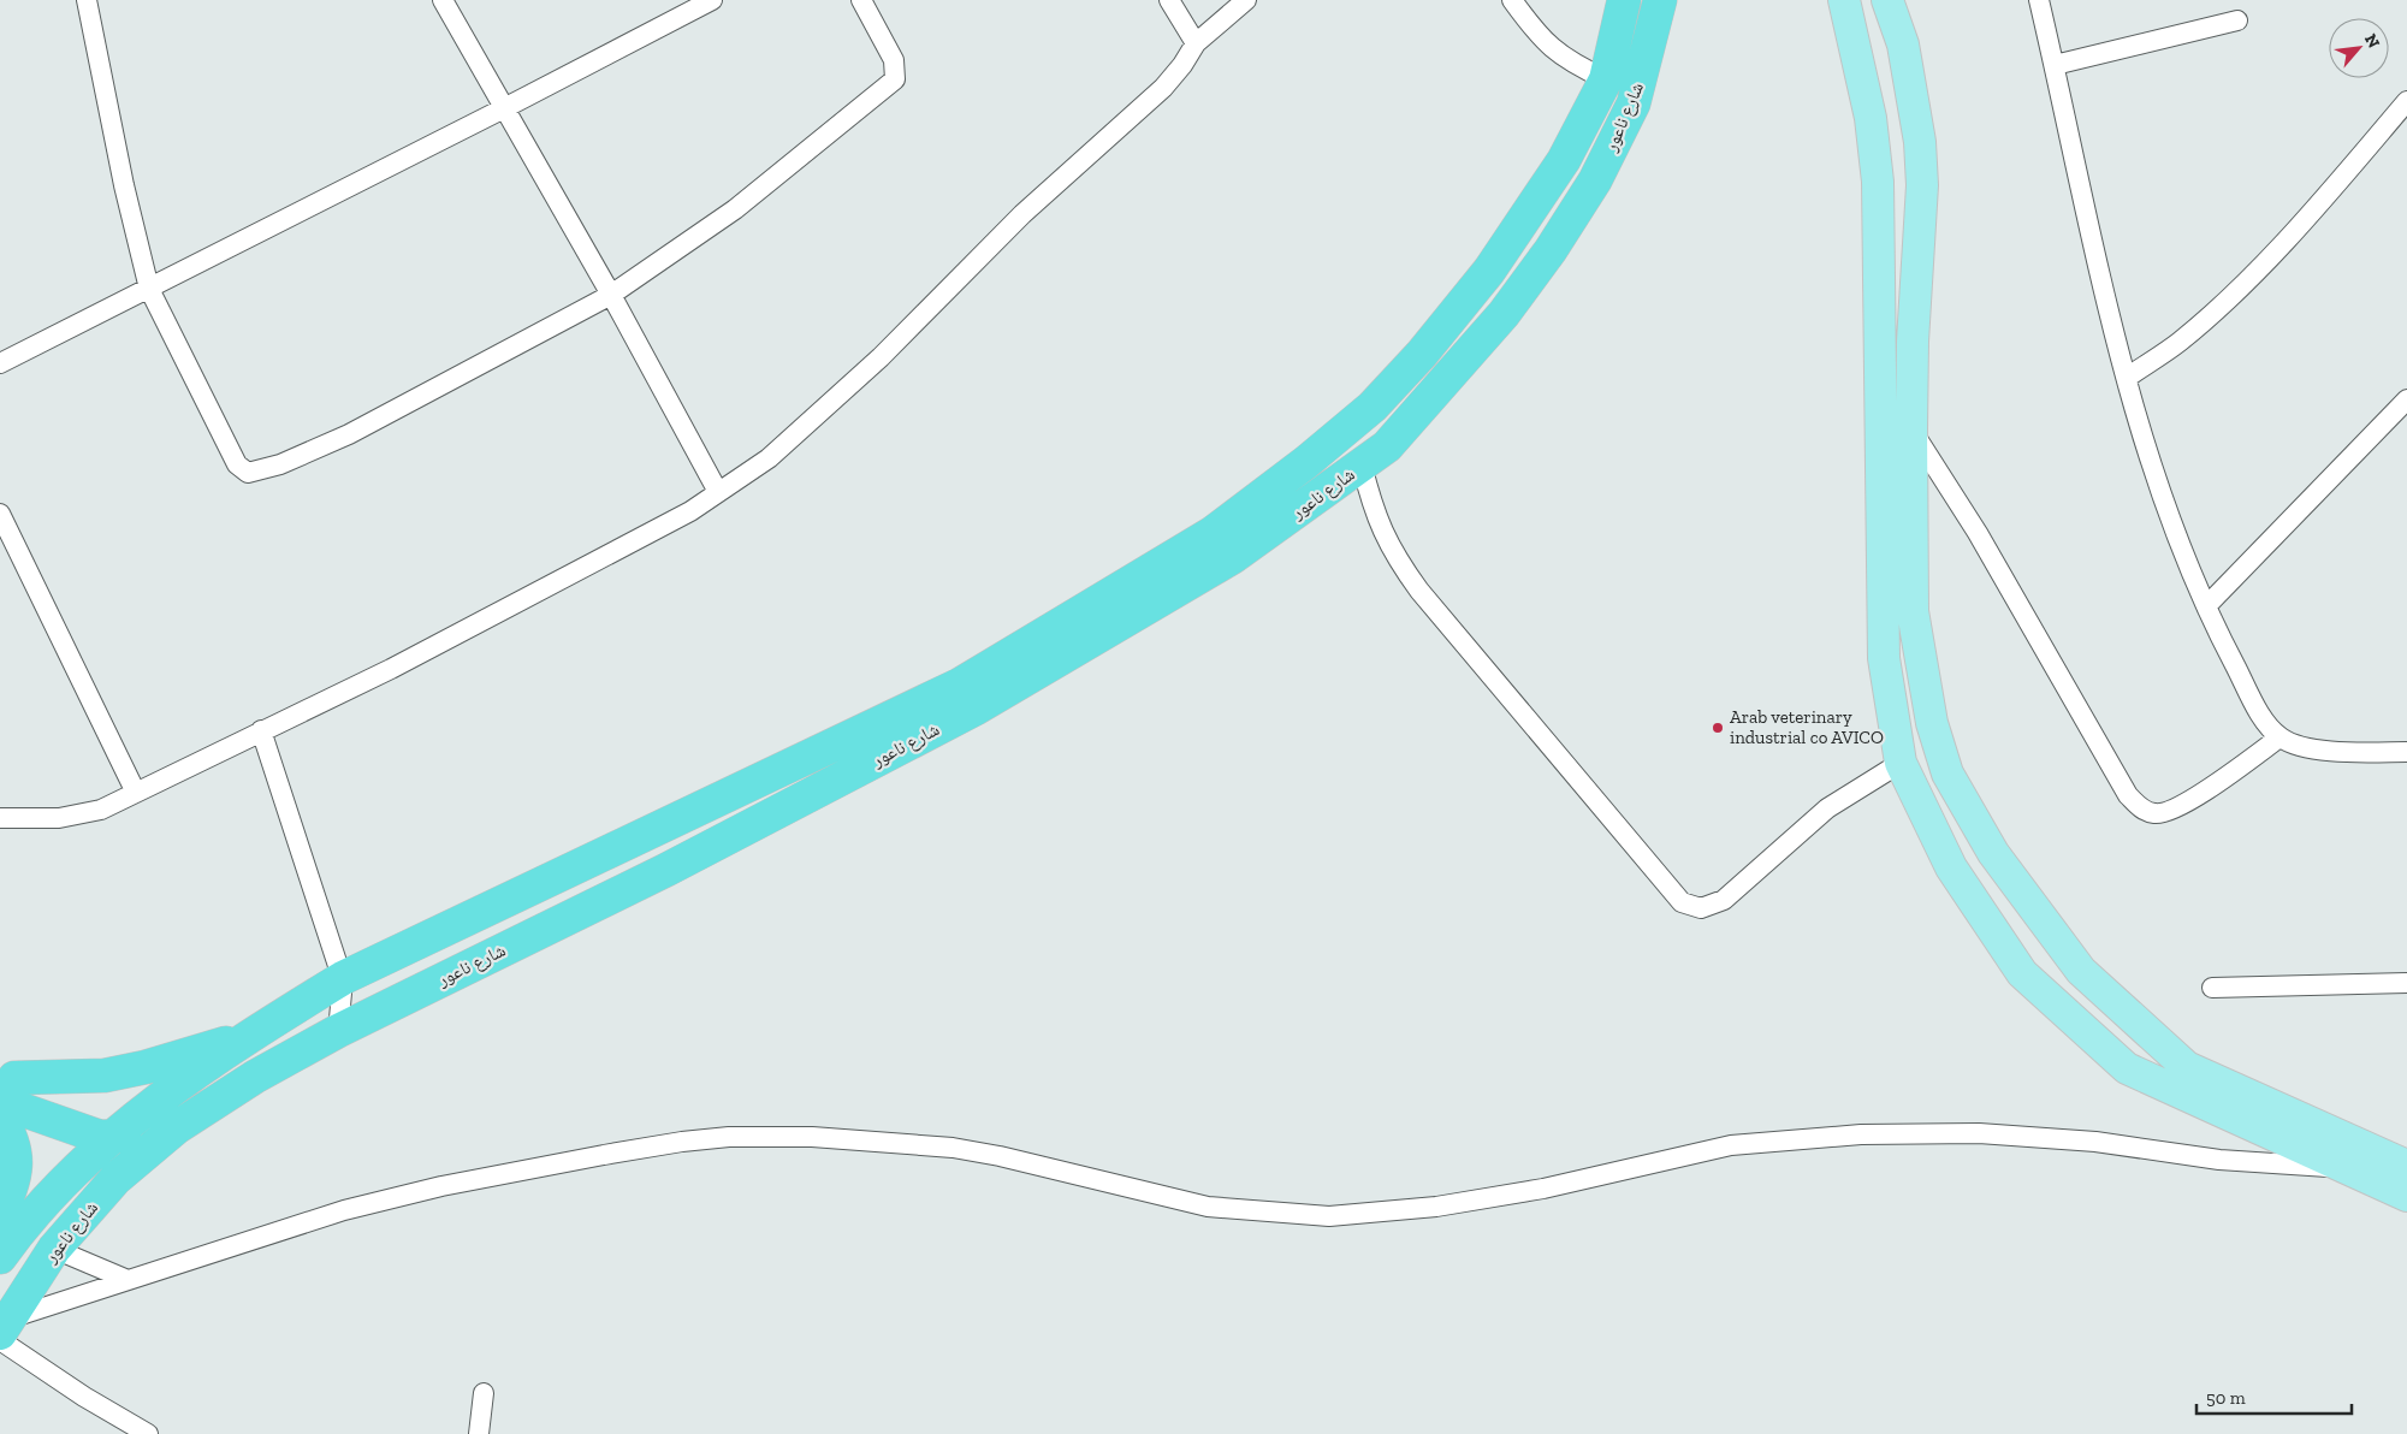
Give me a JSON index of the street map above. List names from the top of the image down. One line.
{"streets":{"highway":["شارع ناعور"]},"places":["Arab veterinary industrial co AVICO"],"scale_bar":"50 m","north":"top right"}
